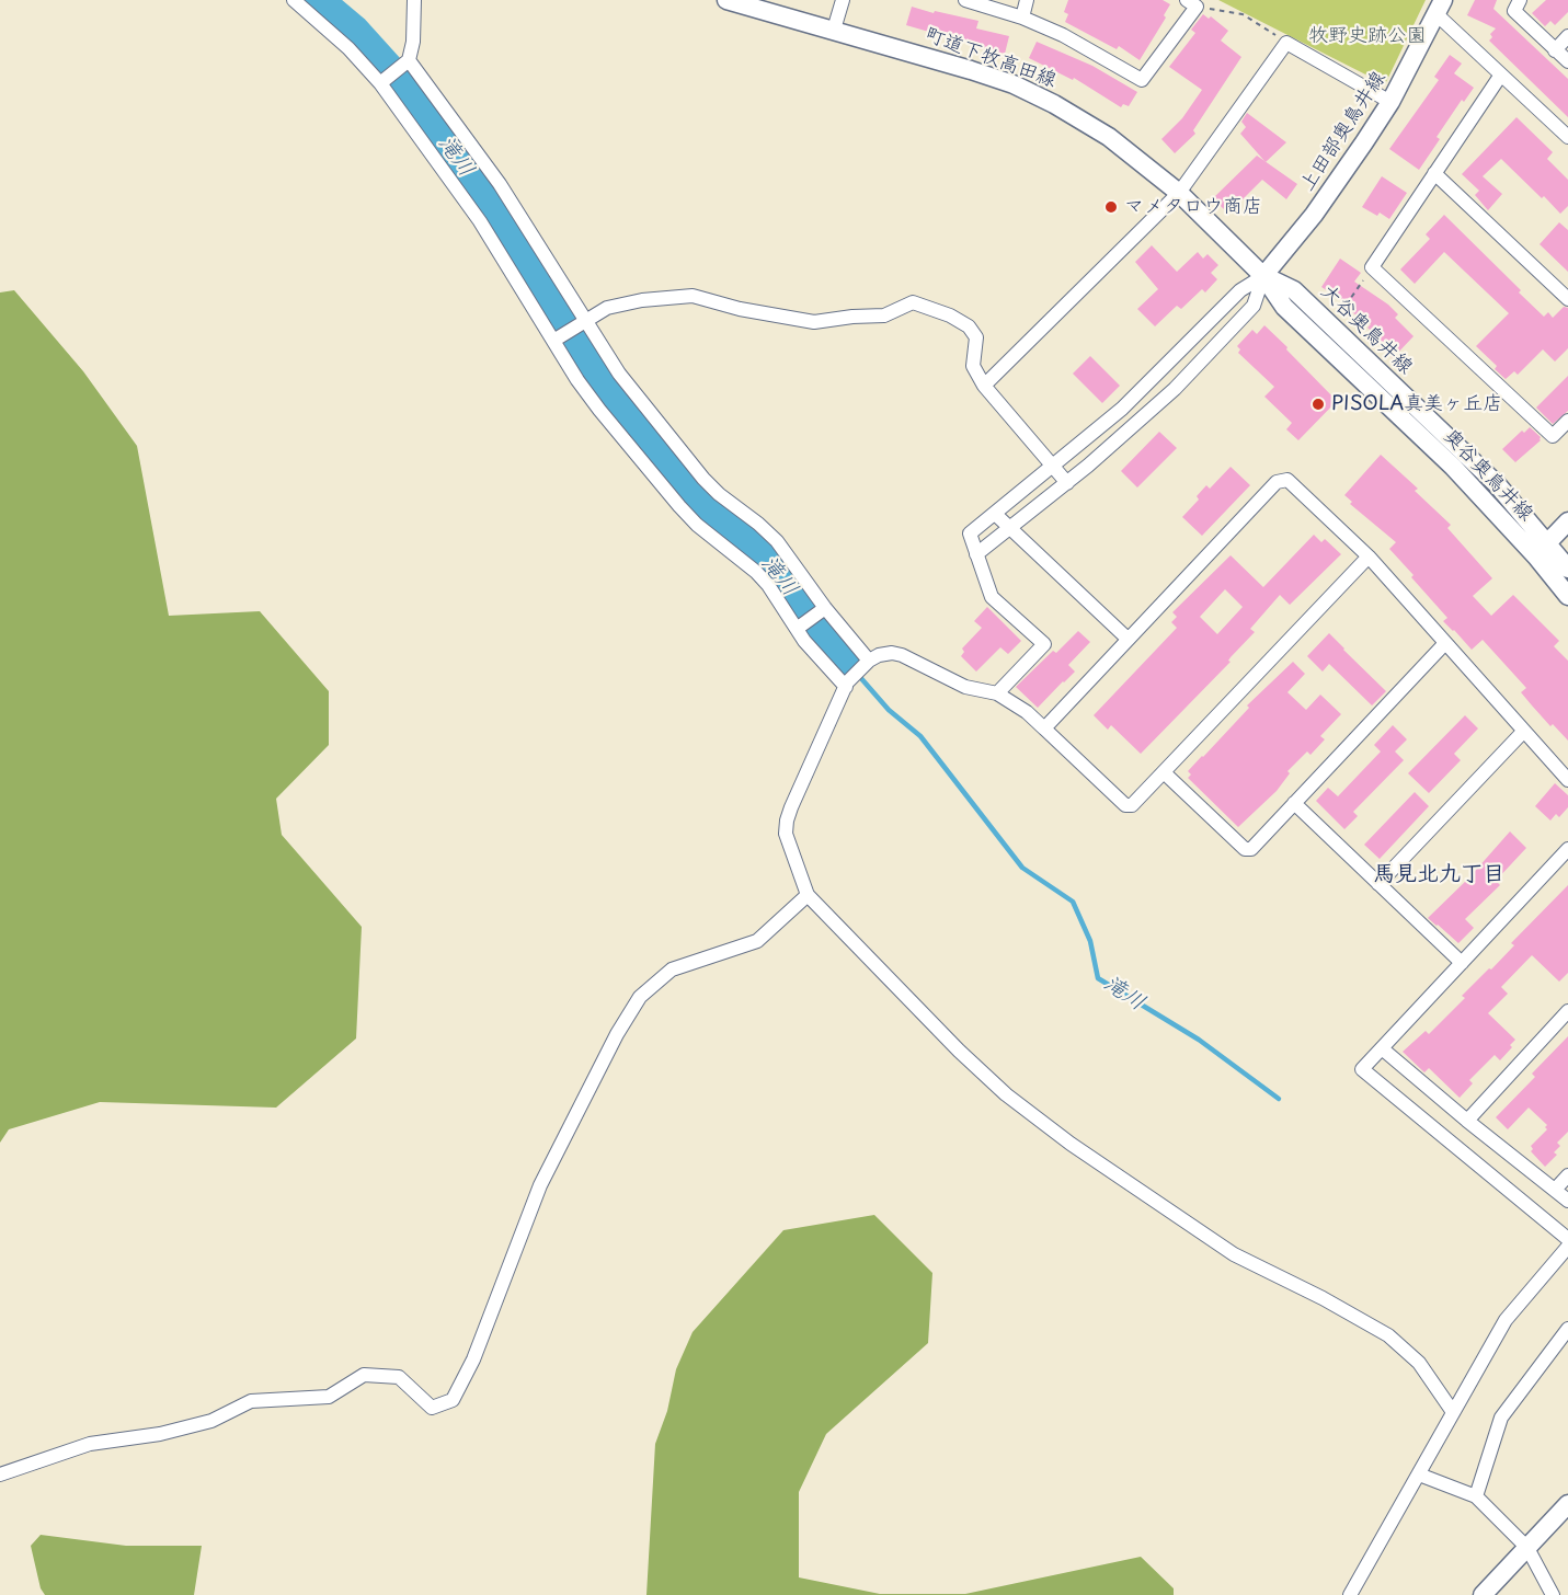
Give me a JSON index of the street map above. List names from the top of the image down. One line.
{"streets":{"street":["町道下牧高田線","上田部奥鳥井線","大谷奥鳥井線","奥谷奥鳥井線"]},"crossings":[["町道下牧高田線","上田部奥鳥井線"],["町道下牧高田線","大谷奥鳥井線"],["町道下牧高田線","奥谷奥鳥井線"],["上田部奥鳥井線","大谷奥鳥井線"],["上田部奥鳥井線","奥谷奥鳥井線"],["大谷奥鳥井線","奥谷奥鳥井線"]],"districts":["馬見北九丁目"],"water":["滝川"],"parks":["牧野史跡公園"],"places":["マメタロウ商店","PISOLA真美ヶ丘店"]}
